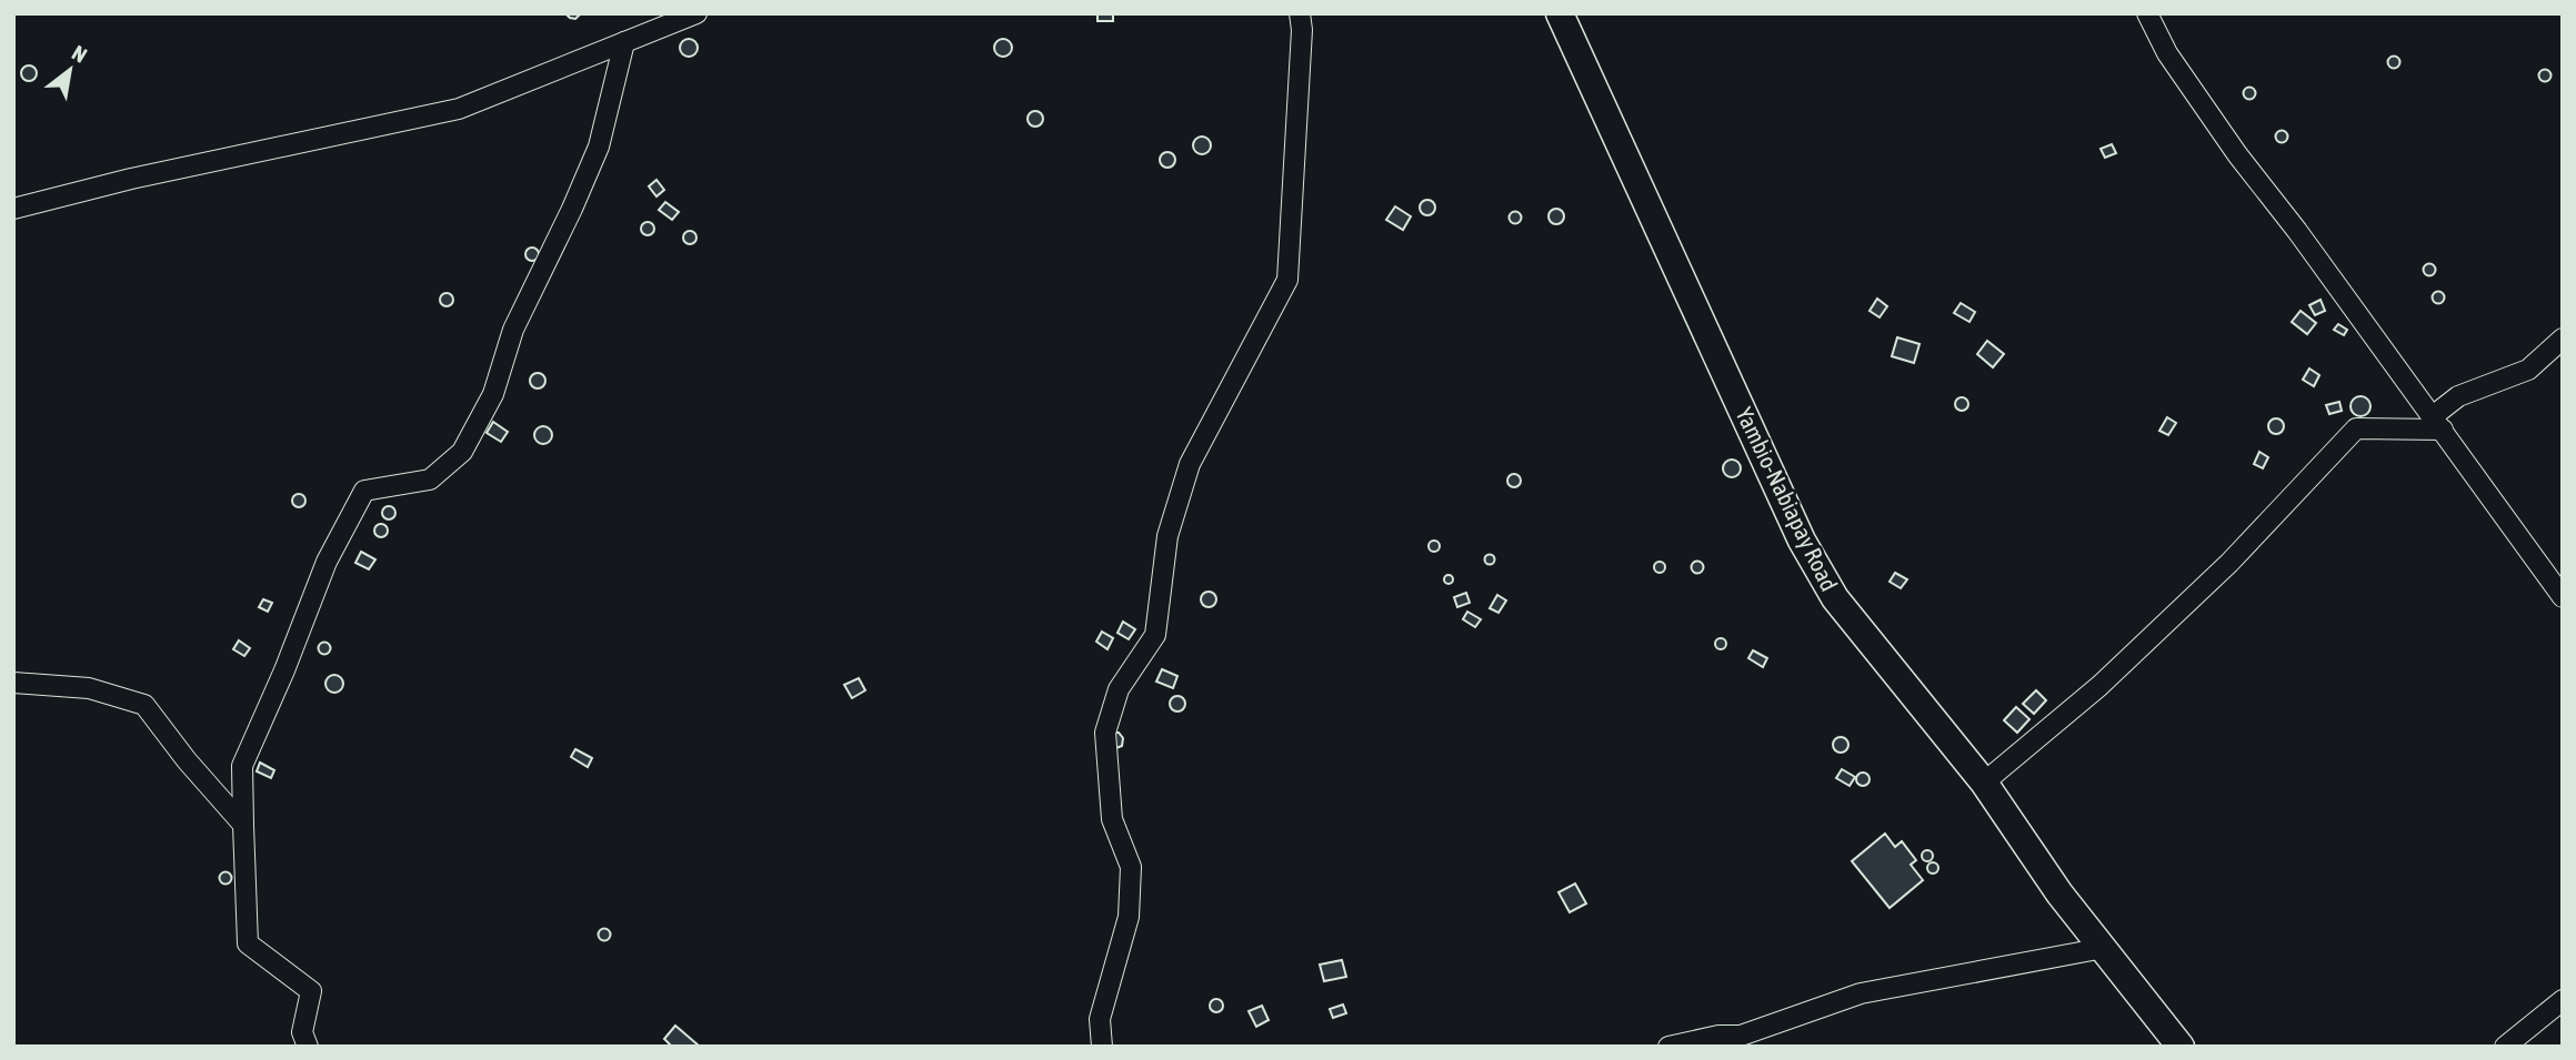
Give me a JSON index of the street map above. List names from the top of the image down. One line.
{"streets":{"main road":["Yambio-Nabiapay Road"]},"north":"top right"}
